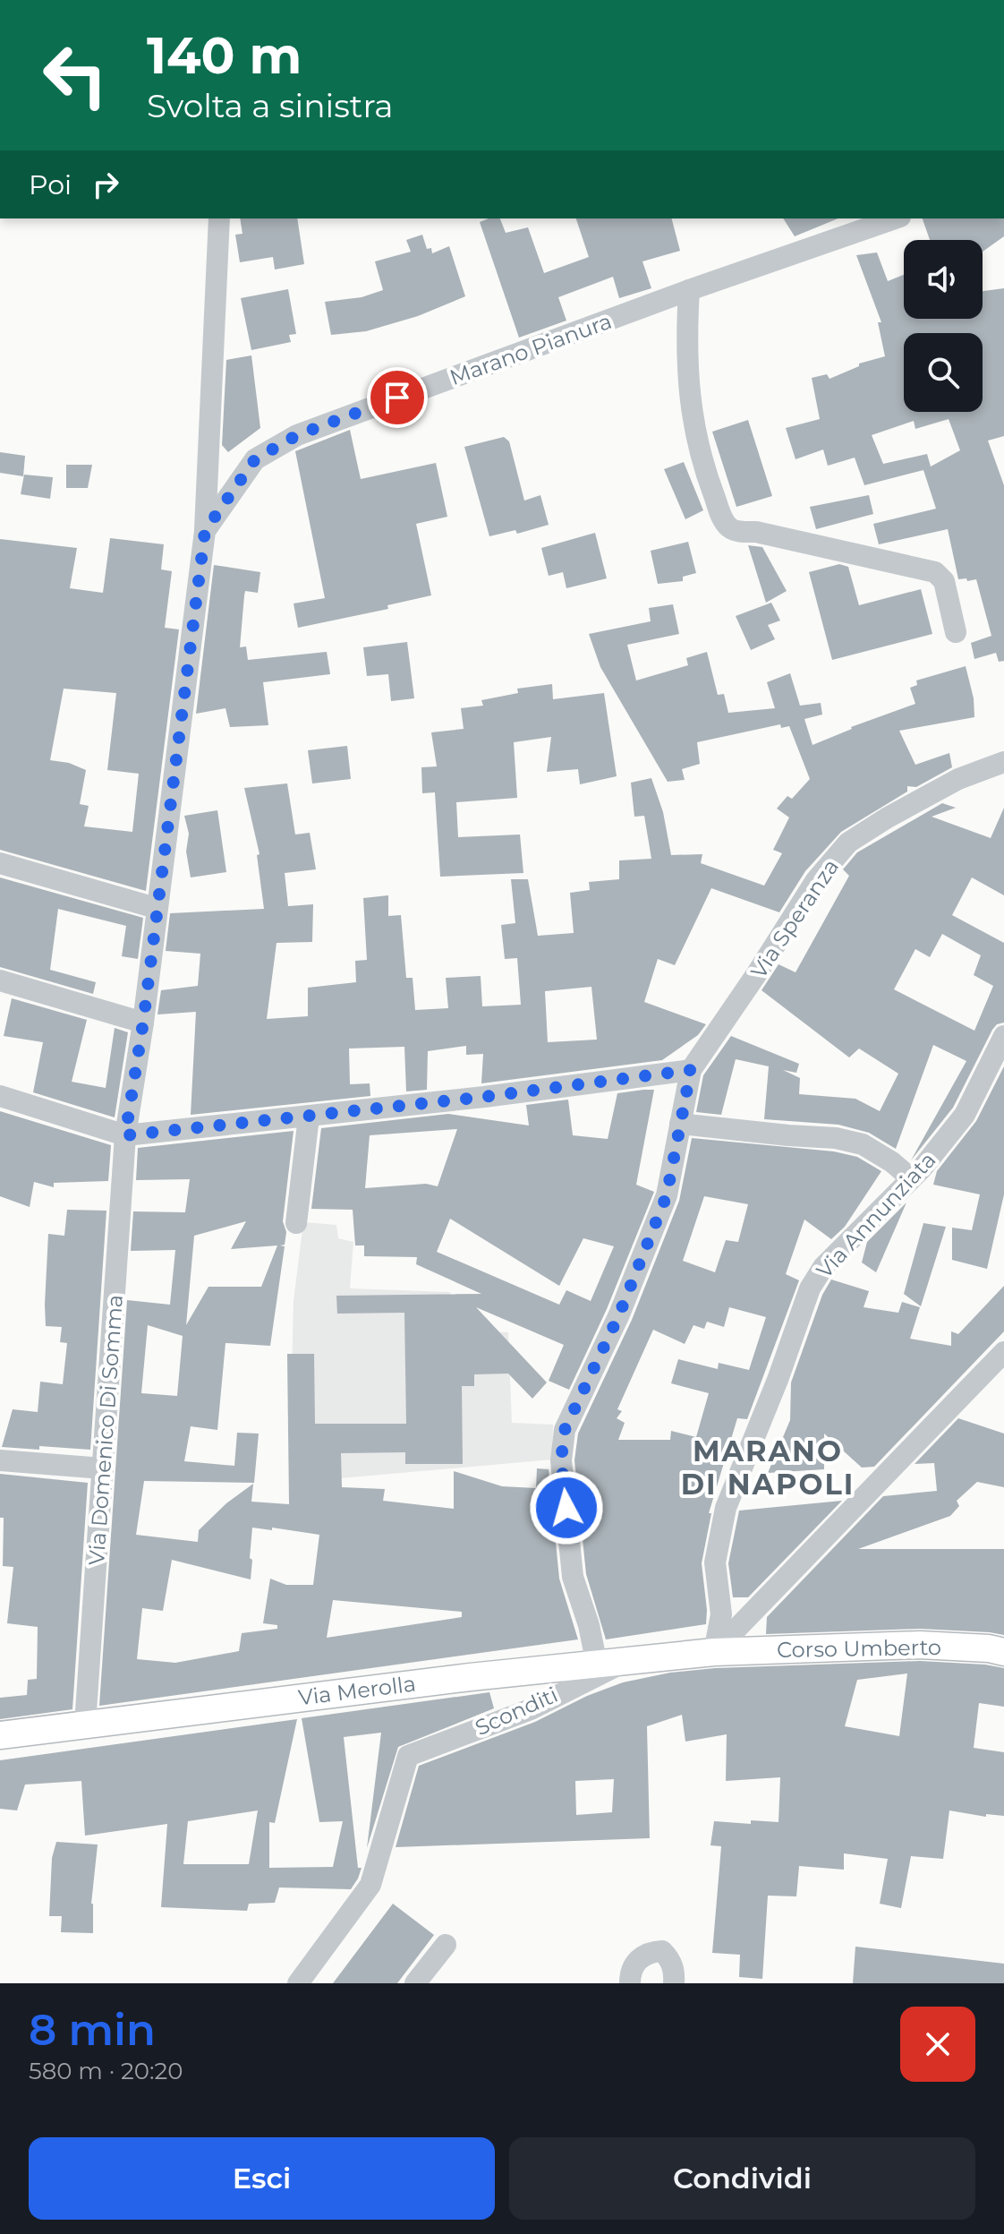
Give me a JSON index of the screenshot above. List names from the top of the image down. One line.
{"streets":{"main road":["Corso Umberto","Via Merolla"],"street":["Marano Pianura","Via Speranza","Via Annunziata","Via Domenico Di Somma","Sconditi"]},"crossings":[["Marano Pianura","Via Domenico Di Somma"],["Via Annunziata","Corso Umberto"],["Via Annunziata","Via Merolla"],["Via Domenico Di Somma","Via Merolla"],["Corso Umberto","Via Merolla"],["Via Merolla","Sconditi"]],"districts":["MARANO DI NAPOLI"],"page":{"turn":["140 m","Svolta a sinistra"],"then":"Poi","heading":["8 min","580 m · 20:20"],"buttons":["Esci","Condividi"]}}
